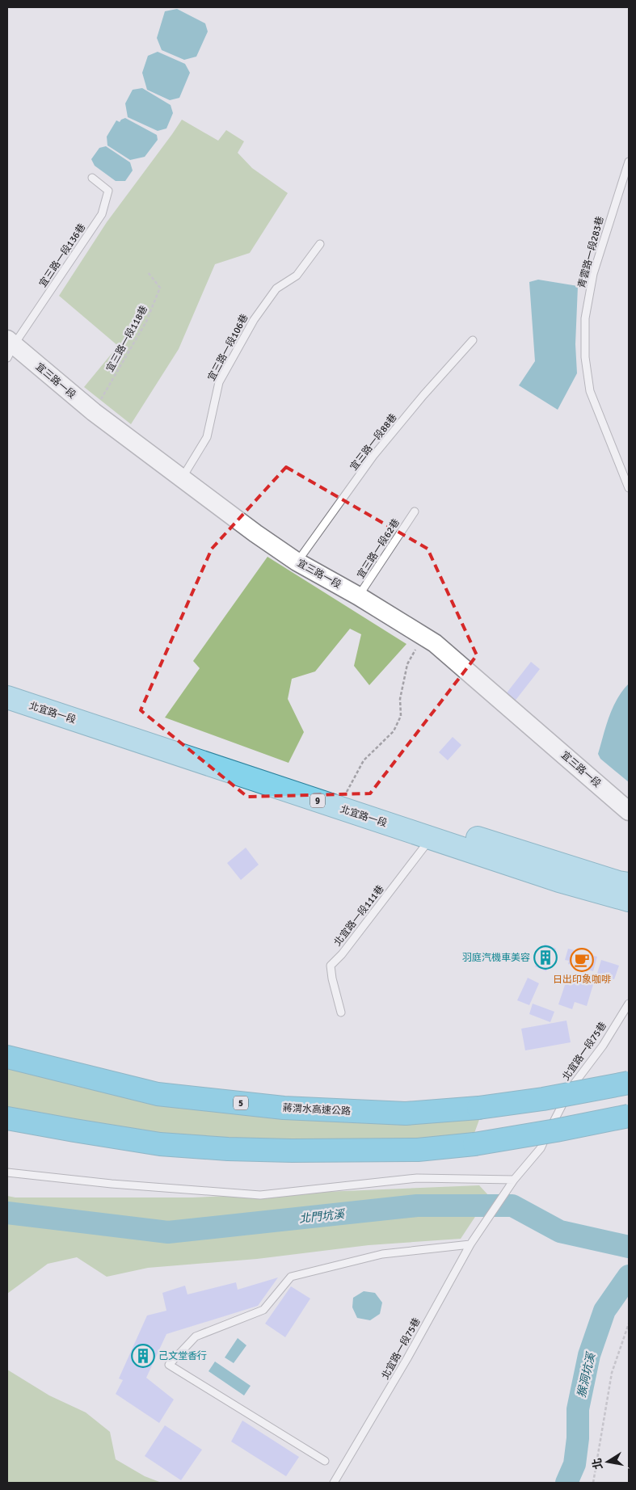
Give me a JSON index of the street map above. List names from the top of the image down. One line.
{"streets":{"highway":["5","蔣渭水高速公路"],"main road":["北宜路一段","9"],"street":["宜三路一段"],"lane":["青雲路一段283巷","宜三路一段136巷","宜三路一段106巷","宜三路一段88巷","宜三路一段62巷","北宜路一段111巷","北宜路一段75巷"],"path":["宜三路一段118巷"]},"crossings":[["宜三路一段136巷","宜三路一段"],["宜三路一段118巷","宜三路一段"],["宜三路一段106巷","宜三路一段"],["宜三路一段","宜三路一段88巷"],["宜三路一段","宜三路一段62巷"],["北宜路一段","北宜路一段111巷"]],"water":["北門坑溪","猴洞坑溪"],"places":{"building":["羽庭汽機車美容","己文堂香行"],"cafe":["日出印象咖啡"]},"north":"left"}
